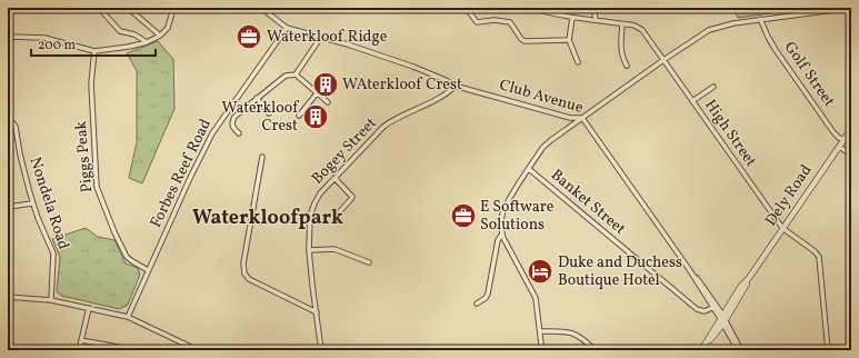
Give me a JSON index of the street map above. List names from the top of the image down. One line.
{"streets":{"street":["Golf Street","Club Avenue","High Street","Bogey Street","Piggs Peak","Forbes Reef Road","Dely Road","Banket Street","Nondela Road"]},"crossings":[["Golf Street","Dely Road"],["Club Avenue","Bogey Street"],["Club Avenue","Forbes Reef Road"],["Club Avenue","Dely Road"],["Club Avenue","Banket Street"],["High Street","Dely Road"],["Piggs Peak","Forbes Reef Road"]],"districts":["Waterkloofpark"],"places":{"office":["Waterkloof Ridge","E Software Solutions"],"building":["WAterkloof Crest","Waterkloof Crest"],"hotel":["Duke and Duchess Boutique Hotel"]},"scale_bar":"200 m"}
